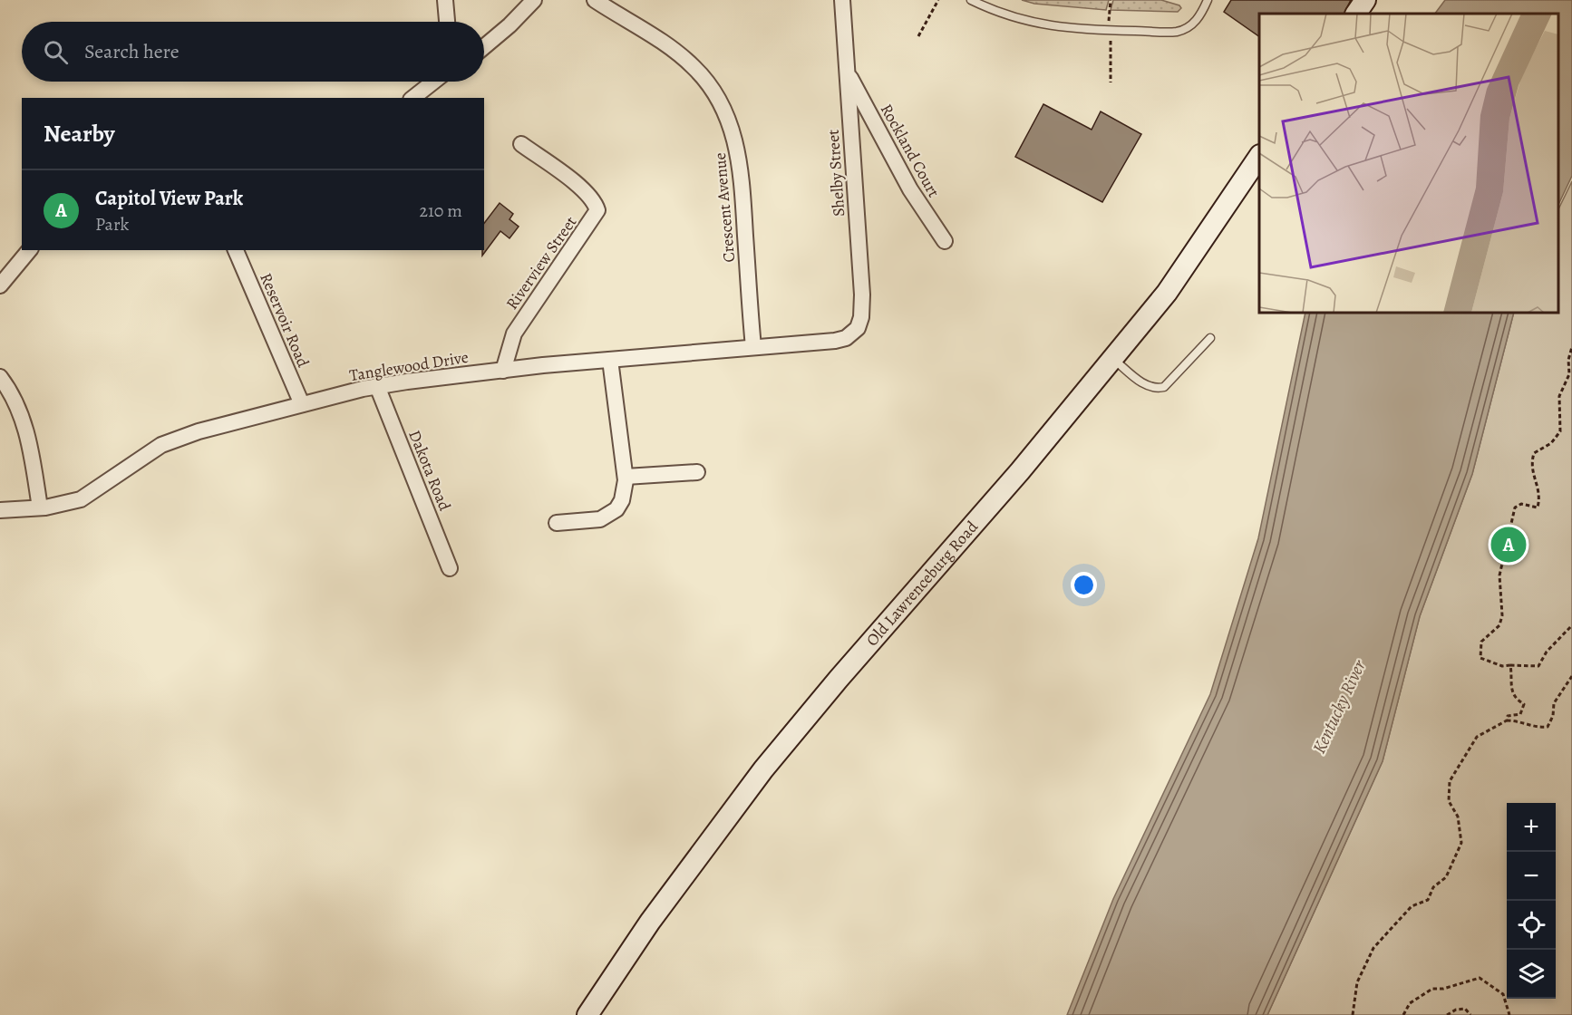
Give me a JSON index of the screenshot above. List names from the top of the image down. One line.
{"streets":{"main road":["Old Lawrenceburg Road"],"street":["Rockland Court","Shelby Street","Crescent Avenue","Riverview Street","Reservoir Road","Tanglewood Drive","Dakota Road"]},"crossings":[["Rockland Court","Shelby Street"],["Shelby Street","Tanglewood Drive"],["Crescent Avenue","Tanglewood Drive"],["Riverview Street","Tanglewood Drive"],["Reservoir Road","Tanglewood Drive"],["Tanglewood Drive","Dakota Road"]],"water":["Kentucky River"],"page":{"search":"Search here","heading":"Nearby","list":[{"mark":"A","name":"Capitol View Park","note":"Park","value":"210 m"}],"pins":"A","map_buttons":["+","−"]}}
